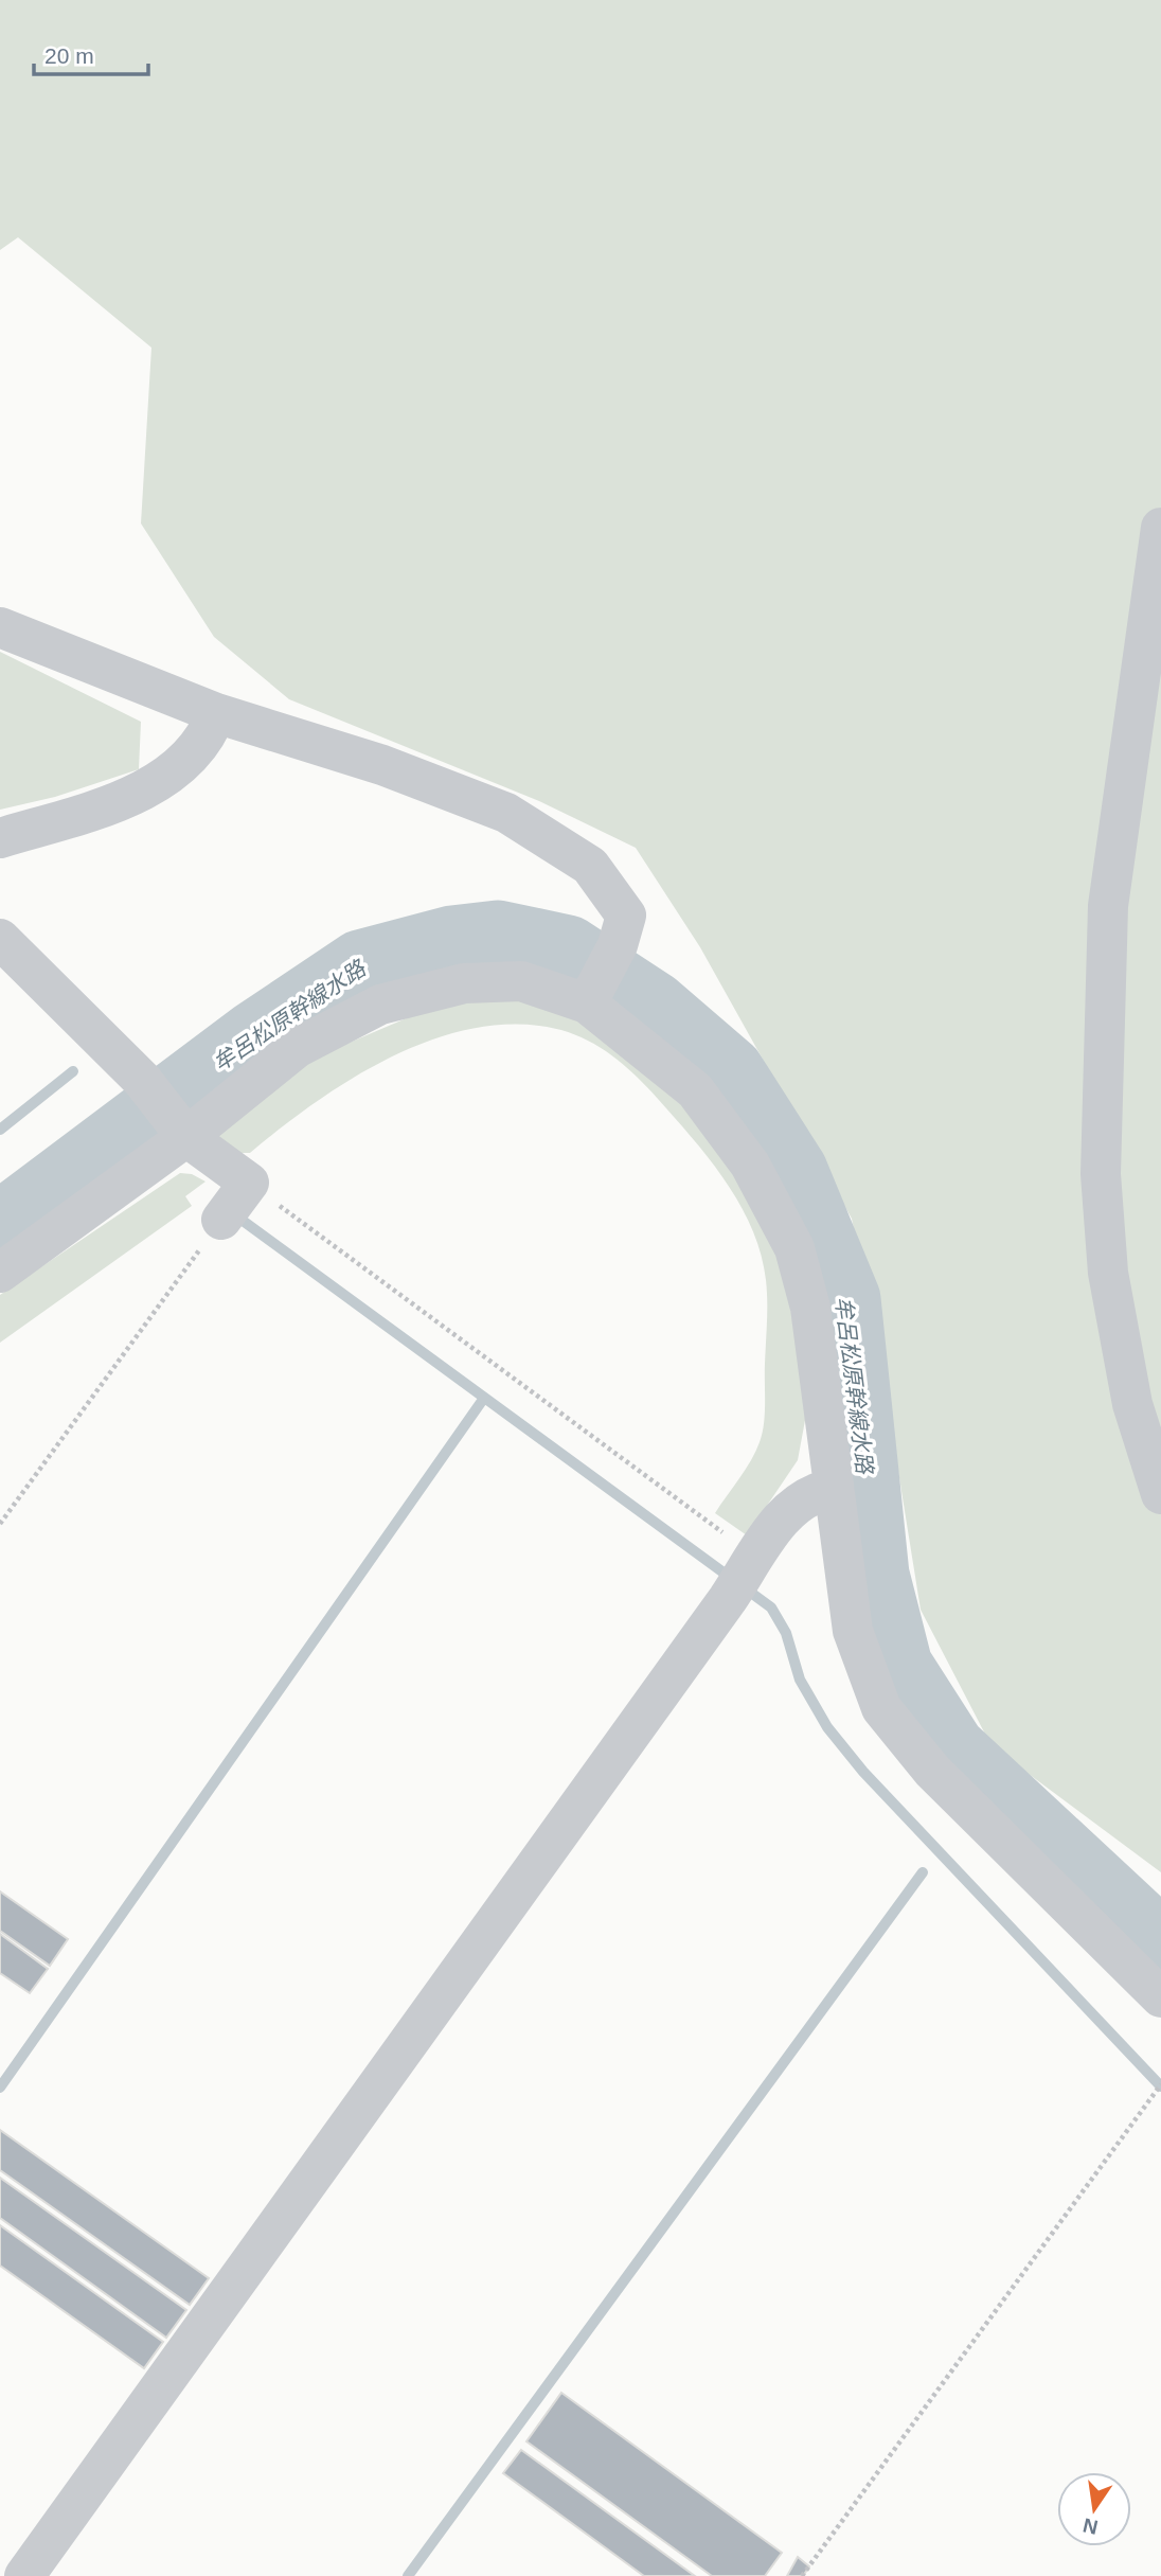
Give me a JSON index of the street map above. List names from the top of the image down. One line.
{"water":["牟呂松原幹線水路"],"scale_bar":"20 m","north":"bottom"}
